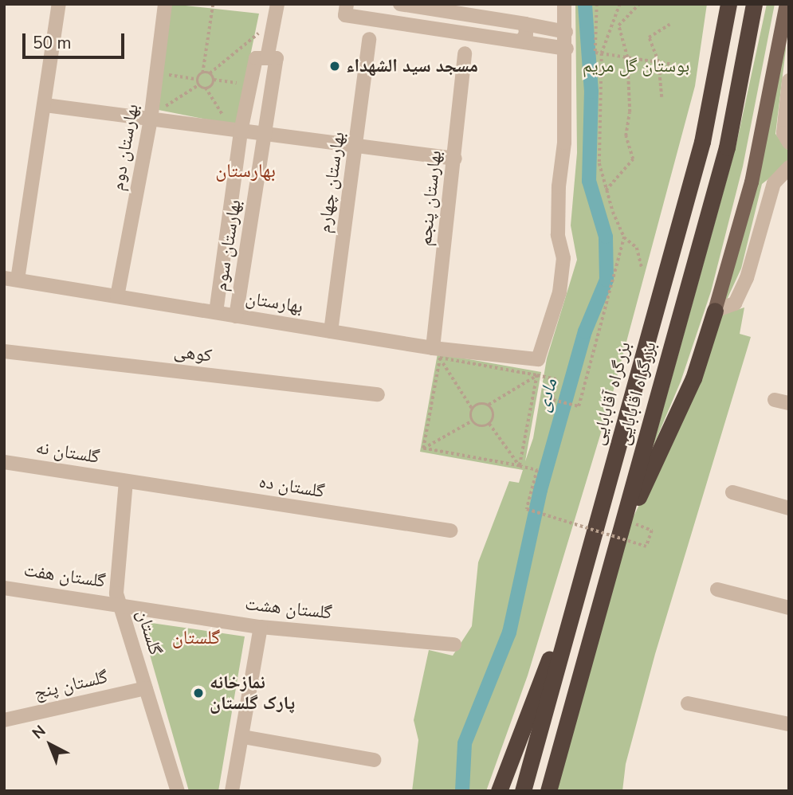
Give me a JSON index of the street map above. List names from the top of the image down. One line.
{"streets":{"highway":["بزرگراه آقابابایی","بزرگراه اقابابایی"],"street":["بهارستان دوم","بهارستان چهارم","بهارستان پنجم","بهارستان سوم","بهارستان","کوهی","گلستان نه","گلستان ده","گلستان هفت","گلستان هشت","گلستان","گلستان پنج"]},"crossings":[["بهارستان دوم","بهارستان"],["بهارستان چهارم","بهارستان"],["بهارستان پنجم","بهارستان"],["بهارستان سوم","بهارستان"],["گلستان نه","گلستان ده"],["گلستان نه","گلستان"],["گلستان ده","گلستان"],["گلستان هفت","گلستان هشت"],["گلستان هفت","گلستان"],["گلستان هشت","گلستان"],["گلستان","گلستان پنج"]],"districts":["بهارستان","گلستان"],"water":["مادی"],"parks":["بوستان گل مریم"],"places":["مسجد سید الشهداء","نمازخانه پارک گلستان"],"scale_bar":"50 m","north":"top left"}
